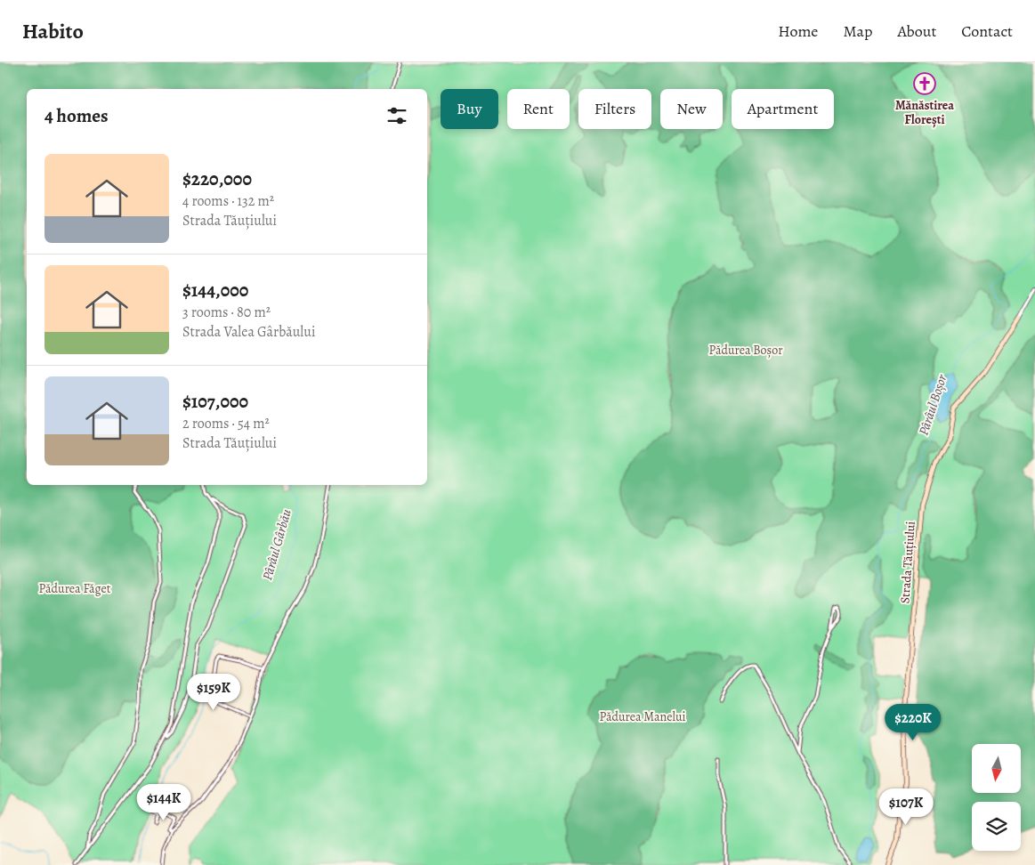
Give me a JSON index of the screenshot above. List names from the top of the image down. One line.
{"streets":{"main road":["Strada Tăuțiului"]},"water":["Pârâul Boșor","Pârâul Gârbău"],"parks":["Pădurea Boșor","Pădurea Făget","Pădurea Manelui"],"places":{"church":["Mănăstirea Florești"]},"north":"bottom","page":{"header":"Habito","nav":["Home","Map","About","Contact"],"chip":["Buy","Rent","Filters","New","Apartment"],"heading":"4 homes","list":[{"name":"$220,000","note":"4 rooms · 132 m² · Strada Tăuțiului"},{"name":"$144,000","note":"3 rooms · 80 m² · Strada Valea Gârbăului"},{"name":"$107,000","note":"2 rooms · 54 m² · Strada Tăuțiului"}],"price":["$159K","$220K","$144K","$107K"]}}
